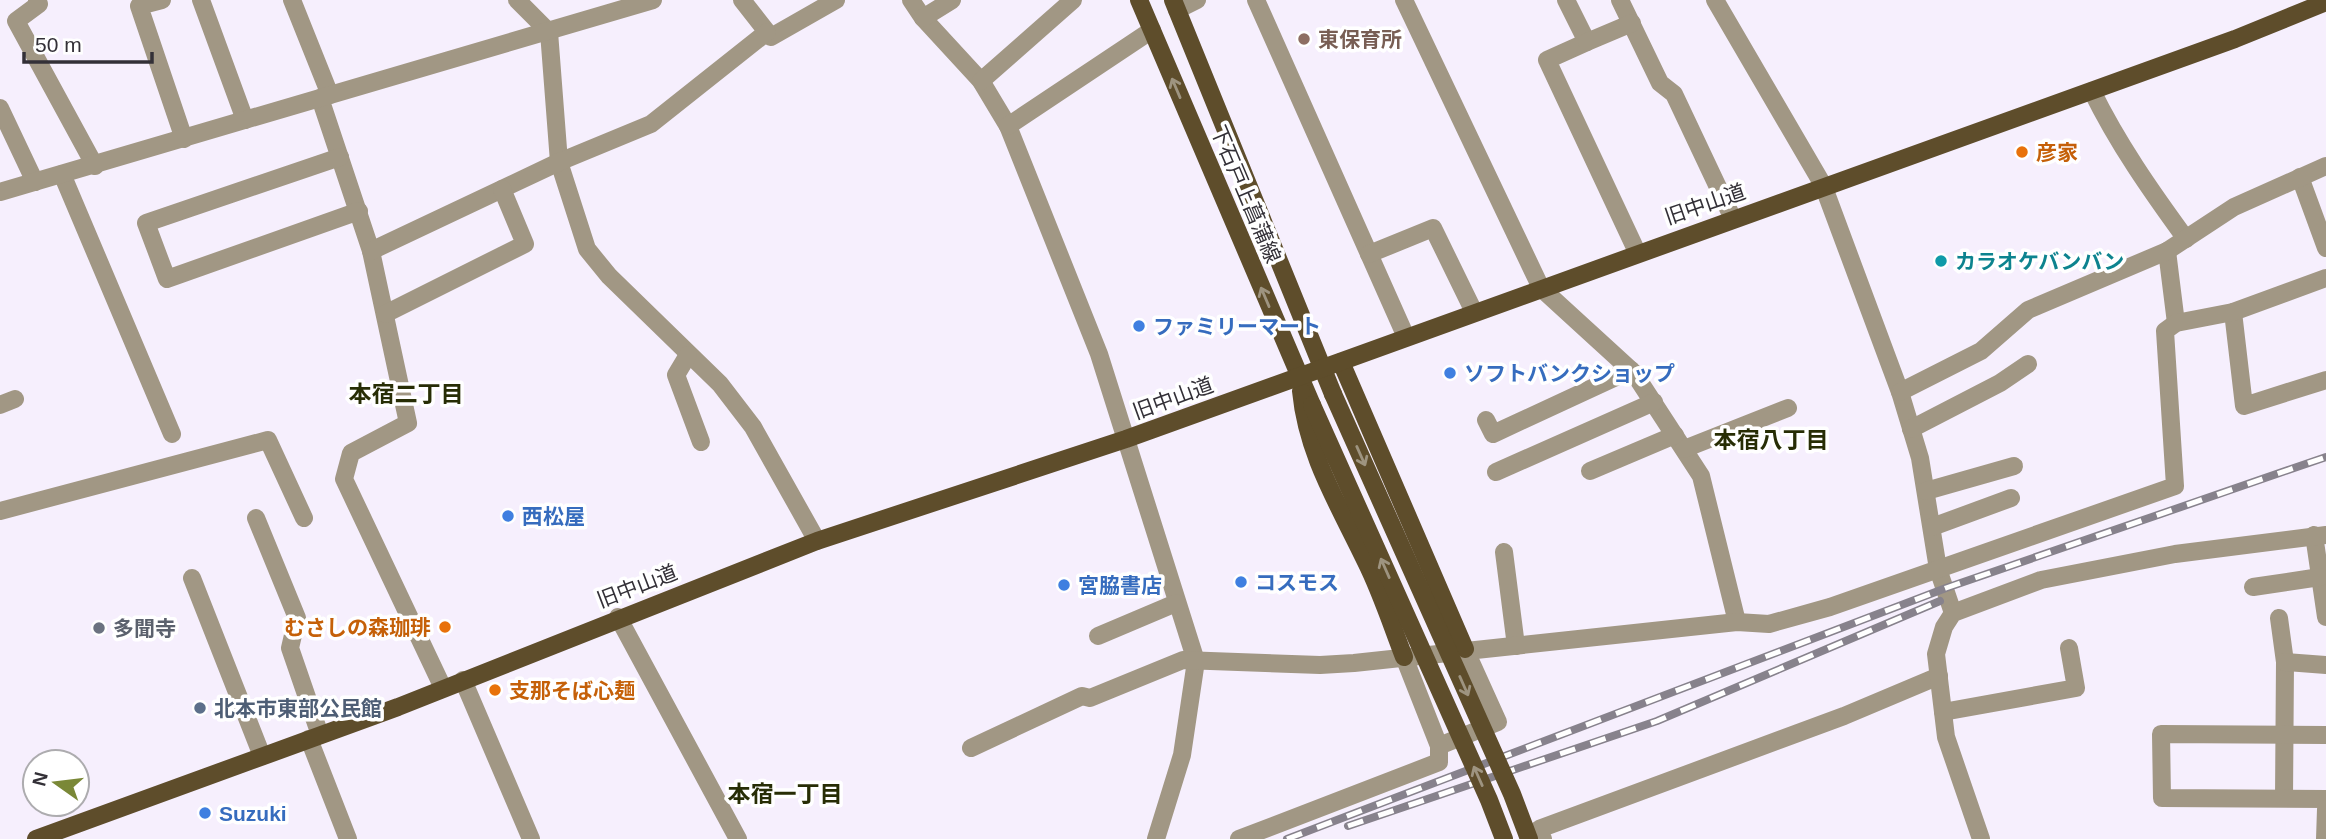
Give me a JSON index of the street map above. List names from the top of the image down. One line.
{"streets":{"main road":["下石戸上菖蒲線","旧中山道"]},"crossings":[["下石戸上菖蒲線","旧中山道"]],"districts":["本宿二丁目","本宿八丁目","本宿一丁目"],"places":["東保育所","彦家","カラオケバンバン","ファミリーマート","ソフトバンクショップ","西松屋","コスモス","宮脇書店","むさしの森珈琲","多聞寺","支那そば心麺","北本市東部公民館","Suzuki"],"scale_bar":"50 m","north":"left"}
